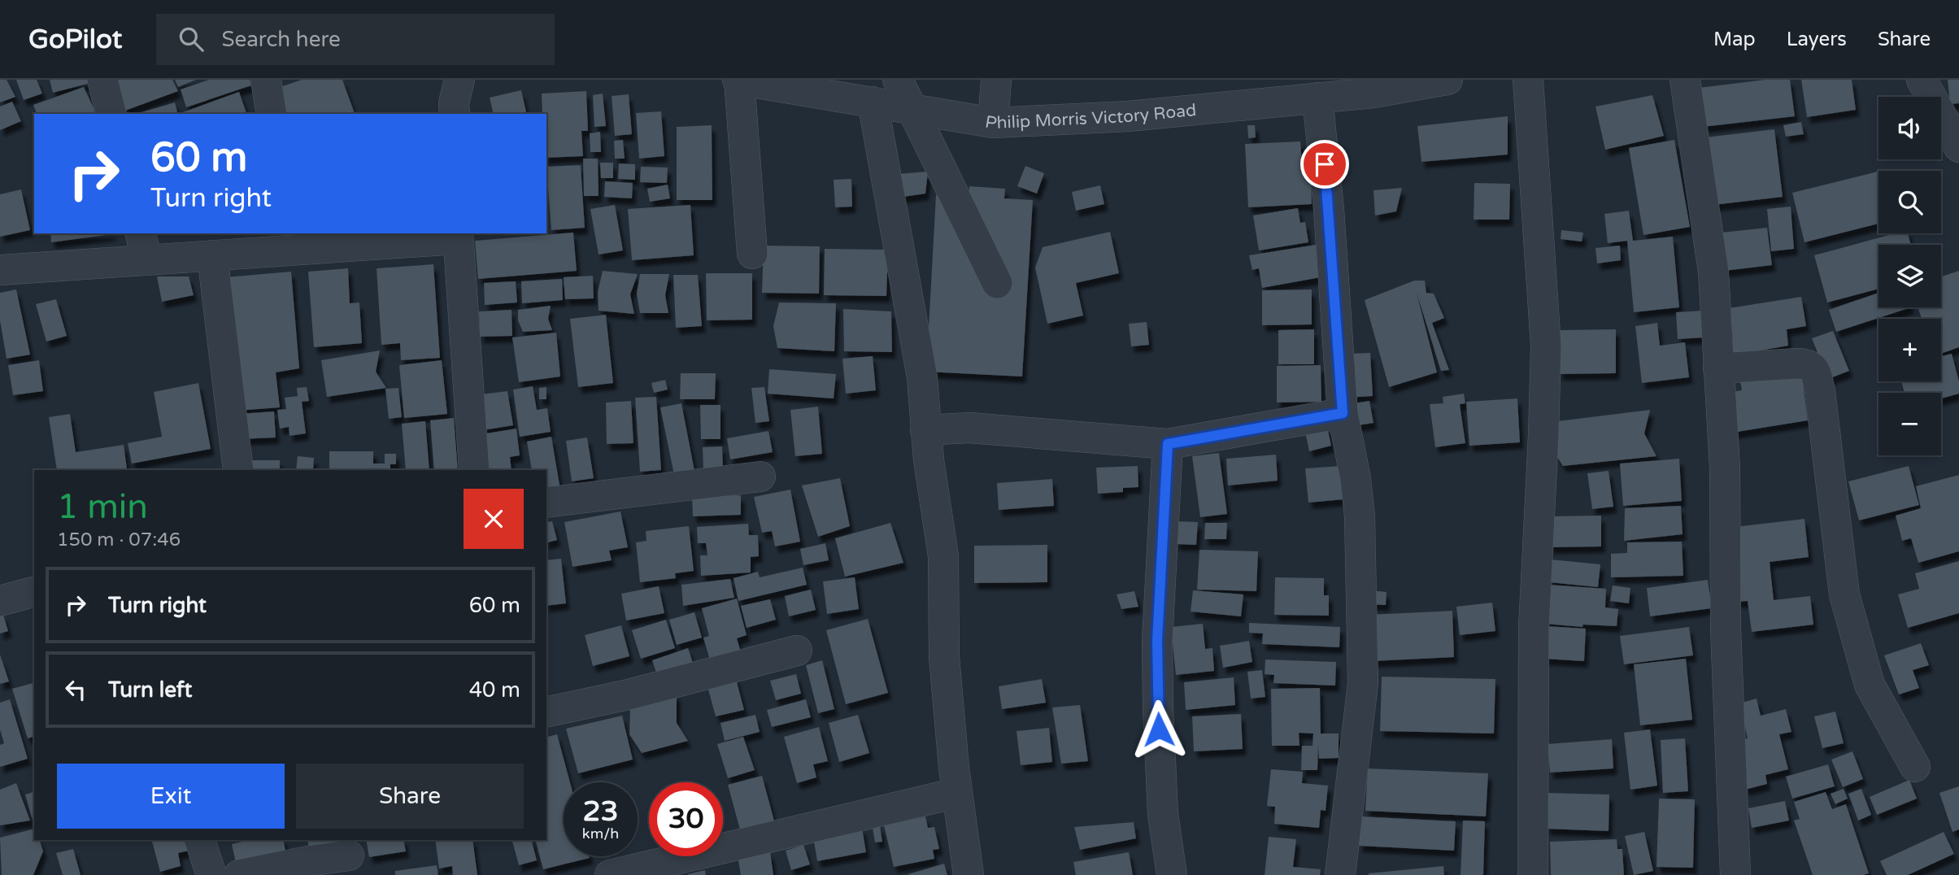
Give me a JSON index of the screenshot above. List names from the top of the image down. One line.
{"streets":{"street":["Philip Morris Victory Road"]},"page":{"header":"GoPilot","search":"Search here","nav":["Map","Layers","Share"],"map_buttons":["+","−"],"turn":["60 m","Turn right"],"heading":["1 min","150 m · 07:46"],"list":[{"name":"Turn right","value":"60 m"},{"name":"Turn left","value":"40 m"}],"buttons":["Exit","Share"],"speed":"23 km/h","limit":"30"}}
